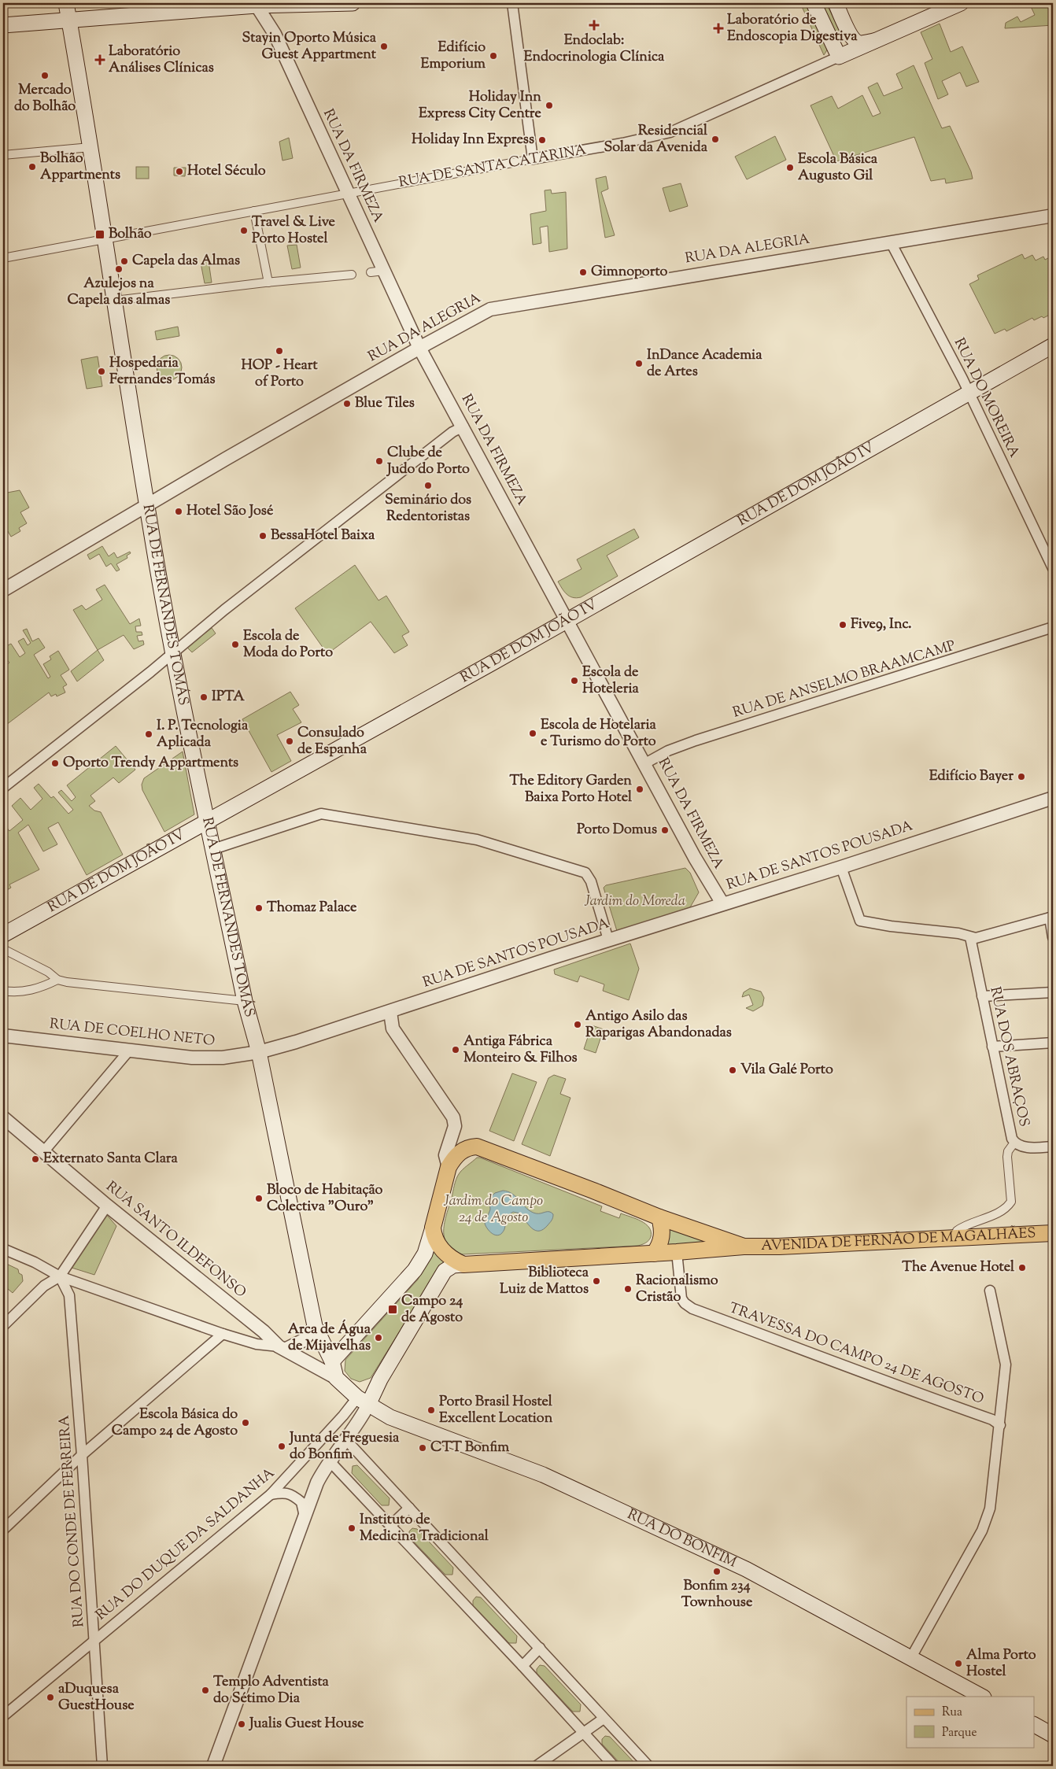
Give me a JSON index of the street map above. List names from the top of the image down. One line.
{"streets":{"main road":["RUA DE SANTA CATARINA","RUA DE DOM JOÃO IV","RUA DE FERNANDES TOMÁS","AVENIDA DE FERNÃO DE MAGALHÃES","RUA DO BONFIM"],"street":["RUA DA FIRMEZA","RUA DA ALEGRIA","RUA DO MOREIRA","RUA DE ANSELMO BRAAMCAMP","RUA DE SANTOS POUSADA","RUA DE COELHO NETO","RUA DOS ABRAÇOS","RUA SANTO ILDEFONSO","TRAVESSA DO CAMPO 24 DE AGOSTO","RUA DO CONDE DE FERREIRA","RUA DO DUQUE DA SALDANHA"]},"crossings":[["RUA DA FIRMEZA","RUA DE SANTA CATARINA"],["RUA DA FIRMEZA","RUA DA ALEGRIA"],["RUA DA FIRMEZA","RUA DE DOM JOÃO IV"],["RUA DA FIRMEZA","RUA DE ANSELMO BRAAMCAMP"],["RUA DA FIRMEZA","RUA DE SANTOS POUSADA"],["RUA DE SANTA CATARINA","RUA DE FERNANDES TOMÁS"],["RUA DA ALEGRIA","RUA DO MOREIRA"],["RUA DA ALEGRIA","RUA DE FERNANDES TOMÁS"],["RUA DO MOREIRA","RUA DE DOM JOÃO IV"],["RUA DE DOM JOÃO IV","RUA DE FERNANDES TOMÁS"],["RUA DE FERNANDES TOMÁS","RUA DE SANTOS POUSADA"],["RUA DE FERNANDES TOMÁS","RUA DE COELHO NETO"],["RUA DE SANTOS POUSADA","RUA DE COELHO NETO"],["AVENIDA DE FERNÃO DE MAGALHÃES","TRAVESSA DO CAMPO 24 DE AGOSTO"],["RUA DO CONDE DE FERREIRA","RUA DO DUQUE DA SALDANHA"],["RUA DO BONFIM","RUA DO DUQUE DA SALDANHA"]],"parks":["Jardim do Moreda","Jardim do Campo 24 de Agosto"],"places":{"health":["Endoclab: Endocrinologia Clínica","Laboratório de Endoscopia Digestiva","Laboratório Análises Clínicas"],"other":["Stayin Oporto Música Guest Appartment","Edifício Emporium","Mercado do Bolhão","Holiday Inn Express City Centre","Residencial Solar da Avenida","Holiday Inn Express","Bolhão Appartments","Escola Básica Augusto Gil","Hotel Século","Travel & Live Porto Hostel","Capela das Almas","Azulejos na Capela das almas","Gimnoporto","HOP - Heart of Porto","InDance Academia de Artes","Hospedaria Fernandes Tomás","Blue Tiles","Clube de Judo do Porto","Seminário dos Redentoristas","Hotel São José","BessaHotel Baixa","Five9, Inc.","Escola de Moda do Porto","Escola de Hoteleria","IPTA","Escola de Hotelaria e Turismo do Porto","I. P. Tecnologia Aplicada","Consulado de Espanha","Oporto Trendy Appartments","Edifício Bayer","The Editory Garden Baixa Porto Hotel","Porto Domus","Thomaz Palace","Antigo Asilo das Raparigas Abandonadas","Antiga Fábrica Monteiro & Filhos","Vila Galé Porto","Externato Santa Clara","Bloco de Habitação Colectiva \"Ouro\"","The Avenue Hotel","Biblioteca Luiz de Mattos","Racionalismo Cristão","Arca de Água de Mijavelhas","Porto Brasil Hostel Excellent Location","Escola Básica do Campo 24 de Agosto","Junta de Freguesia do Bonfim","CTT Bonfim","Instituto de Medicina Tradicional","Bonfim 234 Townhouse","Alma Porto Hostel","Templo Adventista do Sétimo Dia","aDuquesa GuestHouse","Jualis Guest House"],"transit":["Bolhão","Campo 24 de Agosto"]},"legend":["Rua","Parque"]}
